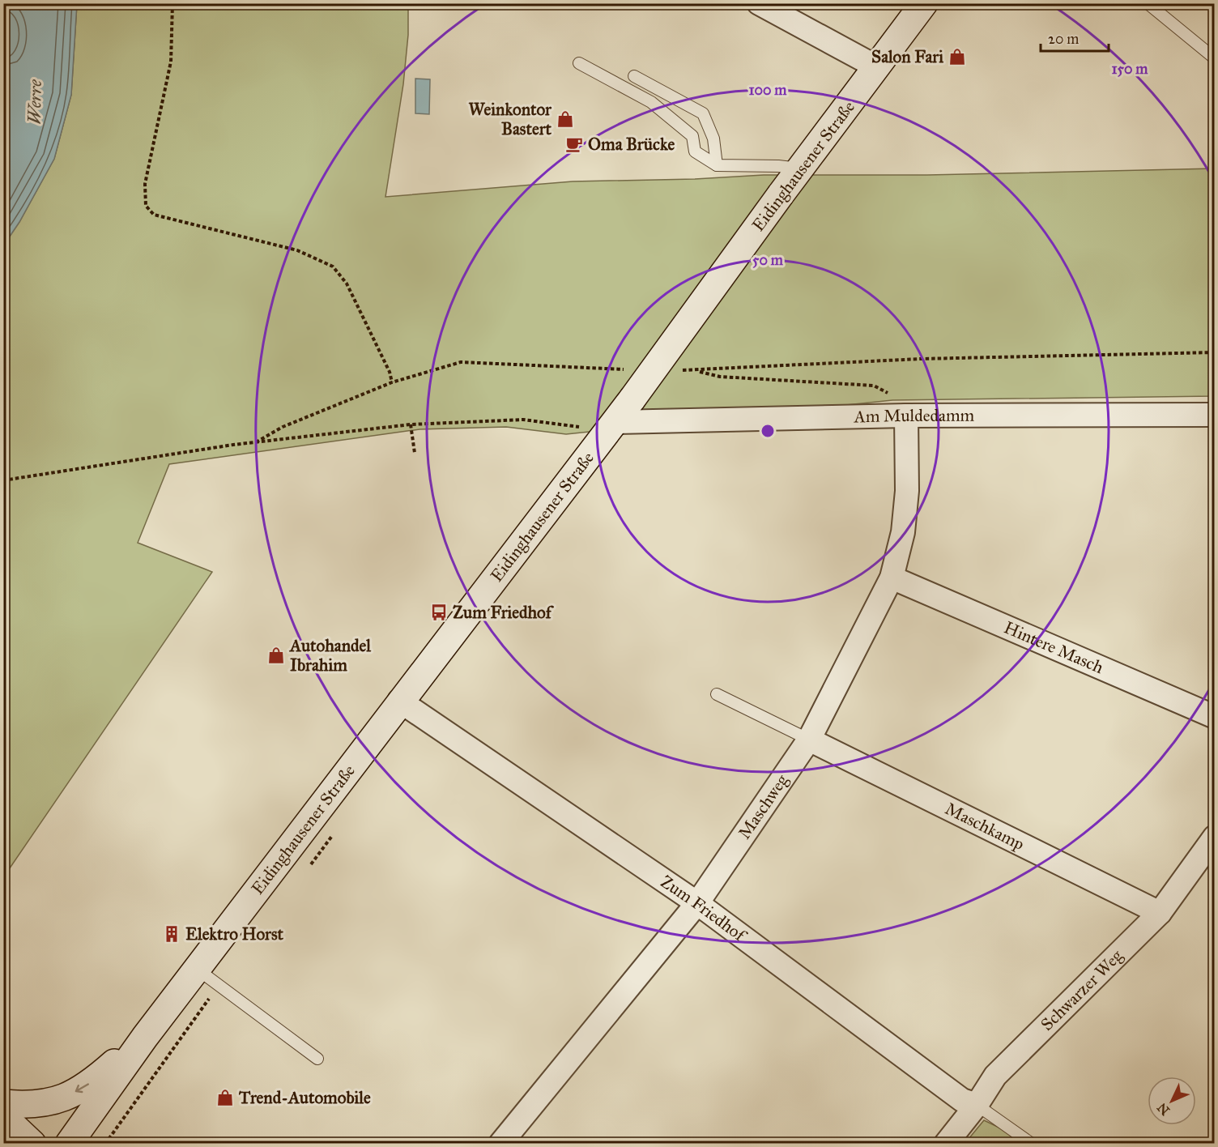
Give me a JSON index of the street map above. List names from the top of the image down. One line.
{"streets":{"main road":["Eidinghausener Straße"],"street":["Am Muldedamm","Hintere Masch","Maschweg","Maschkamp","Zum Friedhof","Schwarzer Weg"]},"crossings":[["Eidinghausener Straße","Am Muldedamm"],["Eidinghausener Straße","Zum Friedhof"],["Am Muldedamm","Maschweg"],["Hintere Masch","Maschweg"],["Maschweg","Maschkamp"],["Maschweg","Zum Friedhof"],["Maschkamp","Schwarzer Weg"],["Zum Friedhof","Schwarzer Weg"]],"water":["Werre"],"places":{"shop":["Salon Fari","Weinkontor Bastert","Autohandel Ibrahim","Trend-Automobile"],"cafe":["Oma Brücke"],"bus stop":["Zum Friedhof"],"building":["Elektro Horst"]},"scale_bar":"20 m","north":"bottom left","rings":["150 m","100 m","50 m"]}
